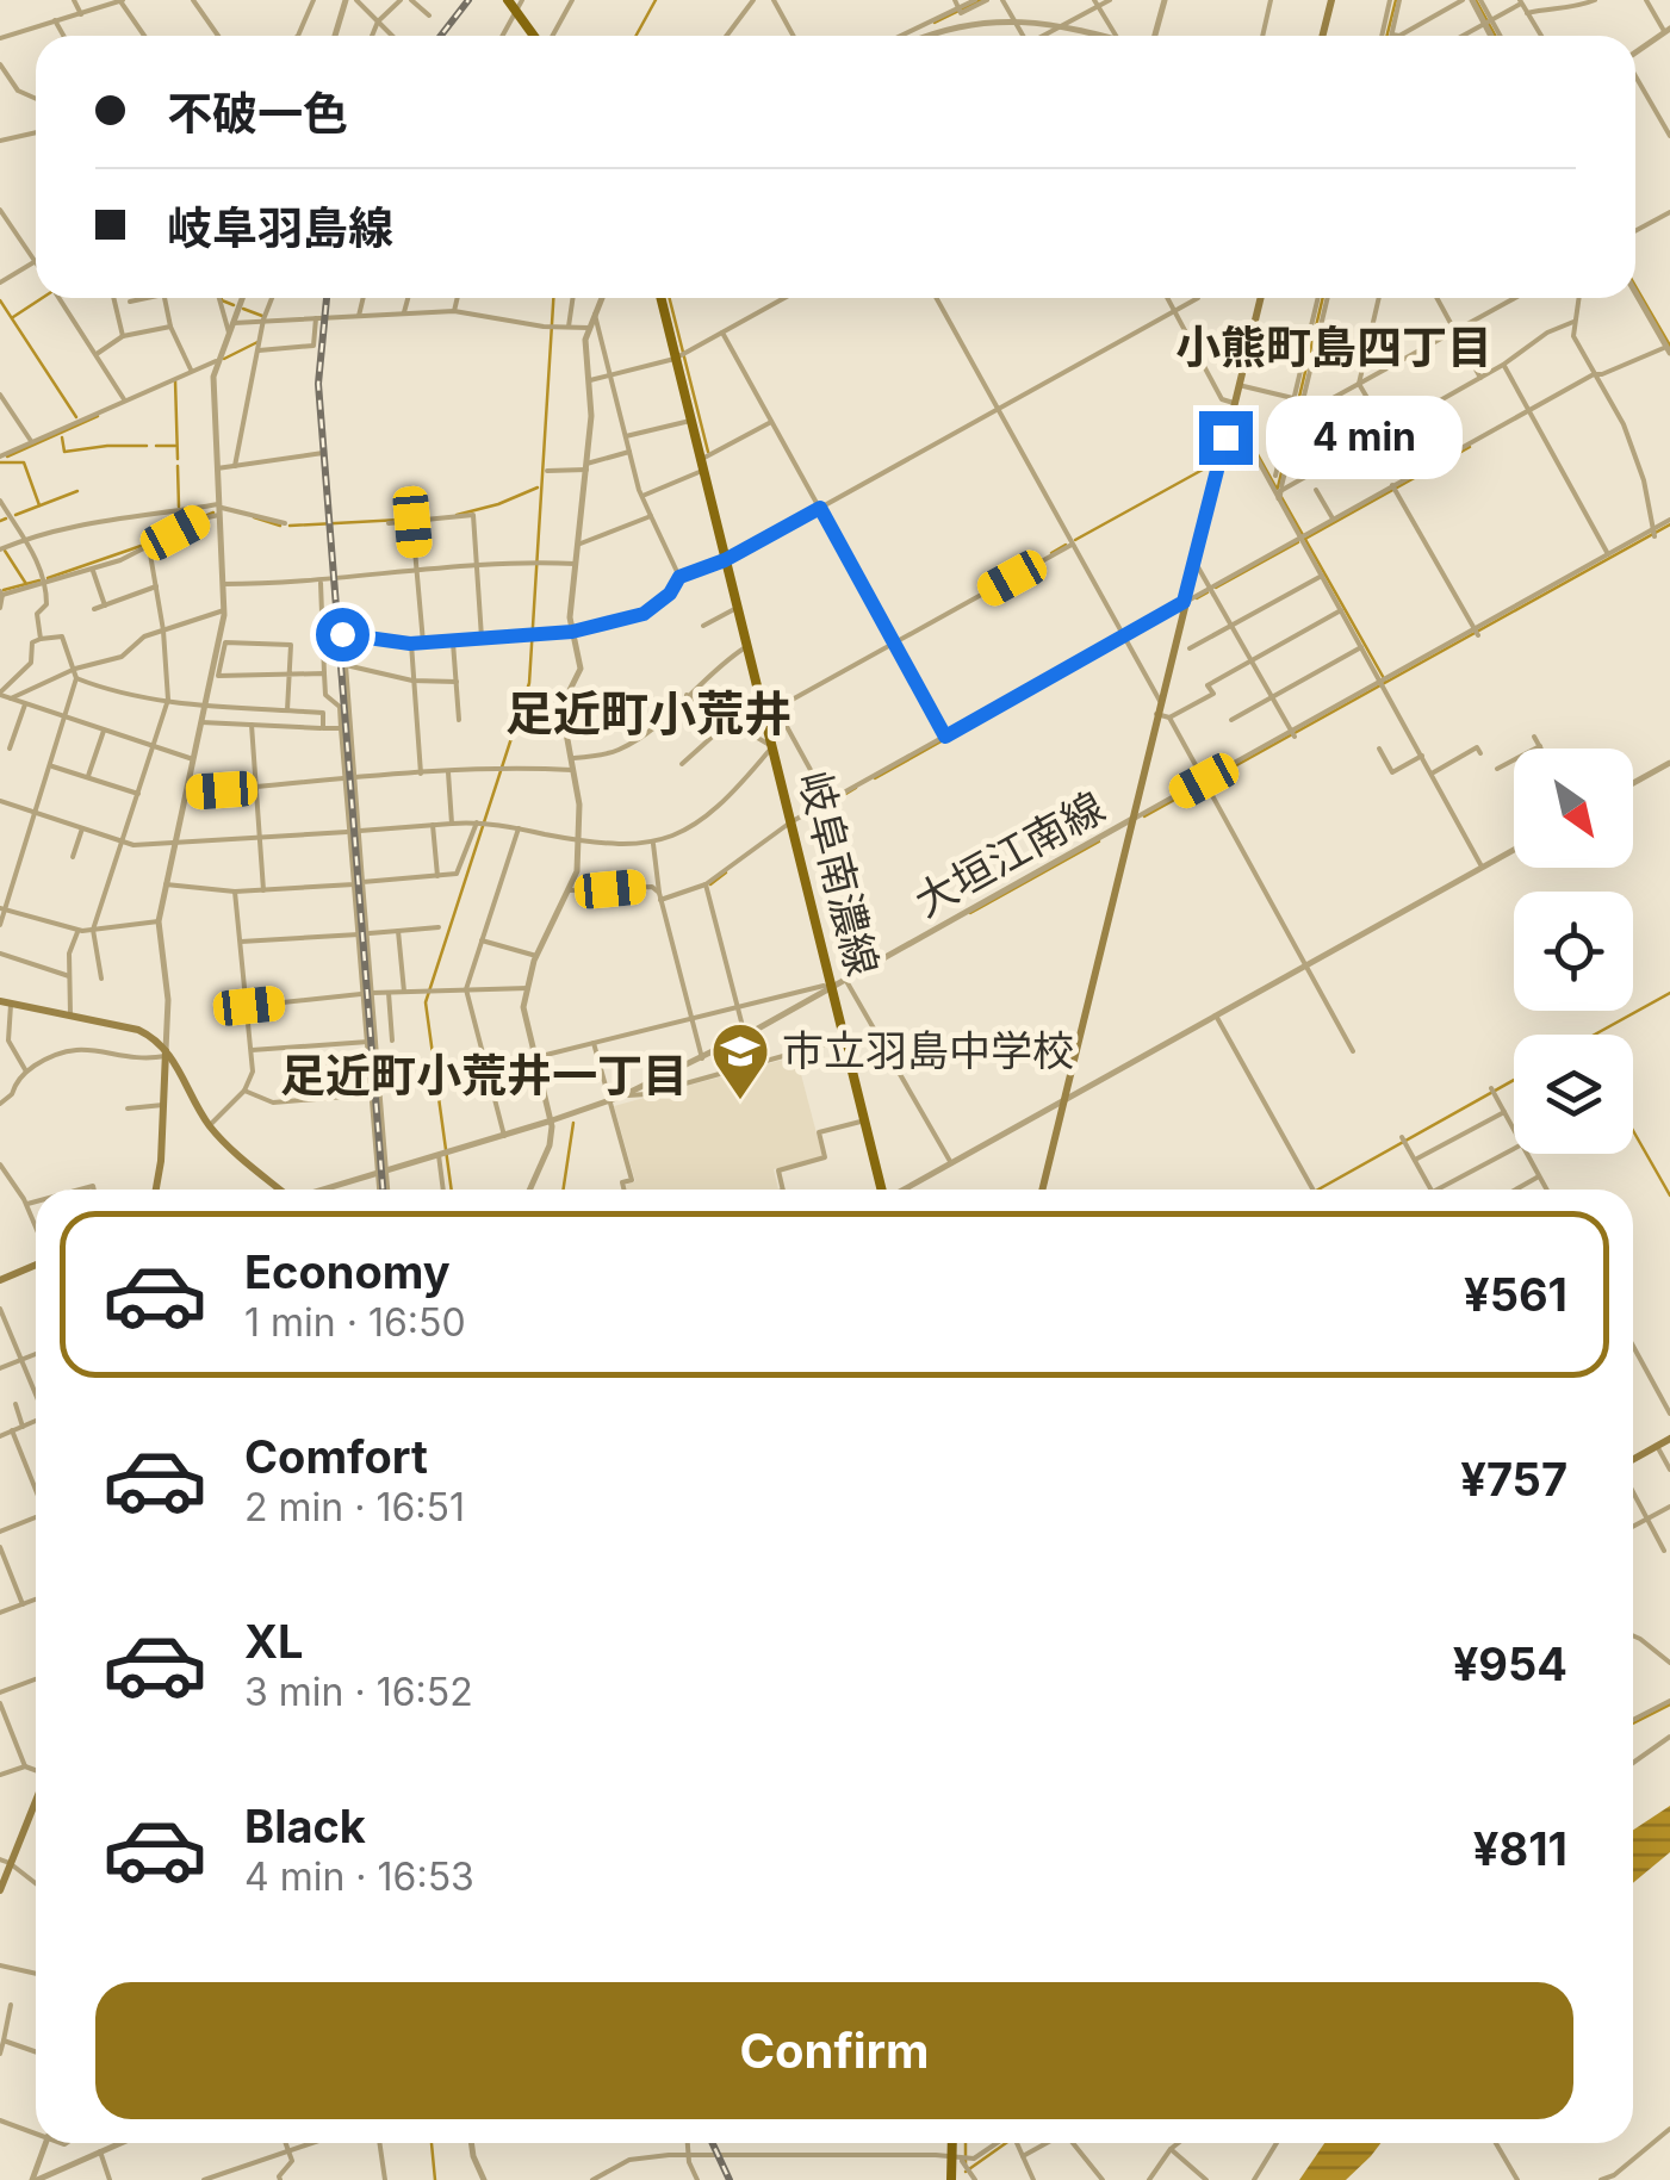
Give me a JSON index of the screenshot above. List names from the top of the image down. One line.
{"streets":{"main road":["岐阜南濃線"],"street":["大垣江南線"]},"crossings":[["大垣江南線","岐阜南濃線"]],"districts":["小熊町島四丁目","足近町小荒井","足近町小荒井一丁目"],"places":{"school or university":["市立羽島中学校"]},"north":"bottom right","page":{"banner":["不破一色","岐阜羽島線"],"bubble":"4 min","list":[{"name":"Economy","note":"1 min · 16:50","value":"¥561"},{"name":"Comfort","note":"2 min · 16:51","value":"¥757"},{"name":"XL","note":"3 min · 16:52","value":"¥954"},{"name":"Black","note":"4 min · 16:53","value":"¥811"}],"buttons":"Confirm"}}
